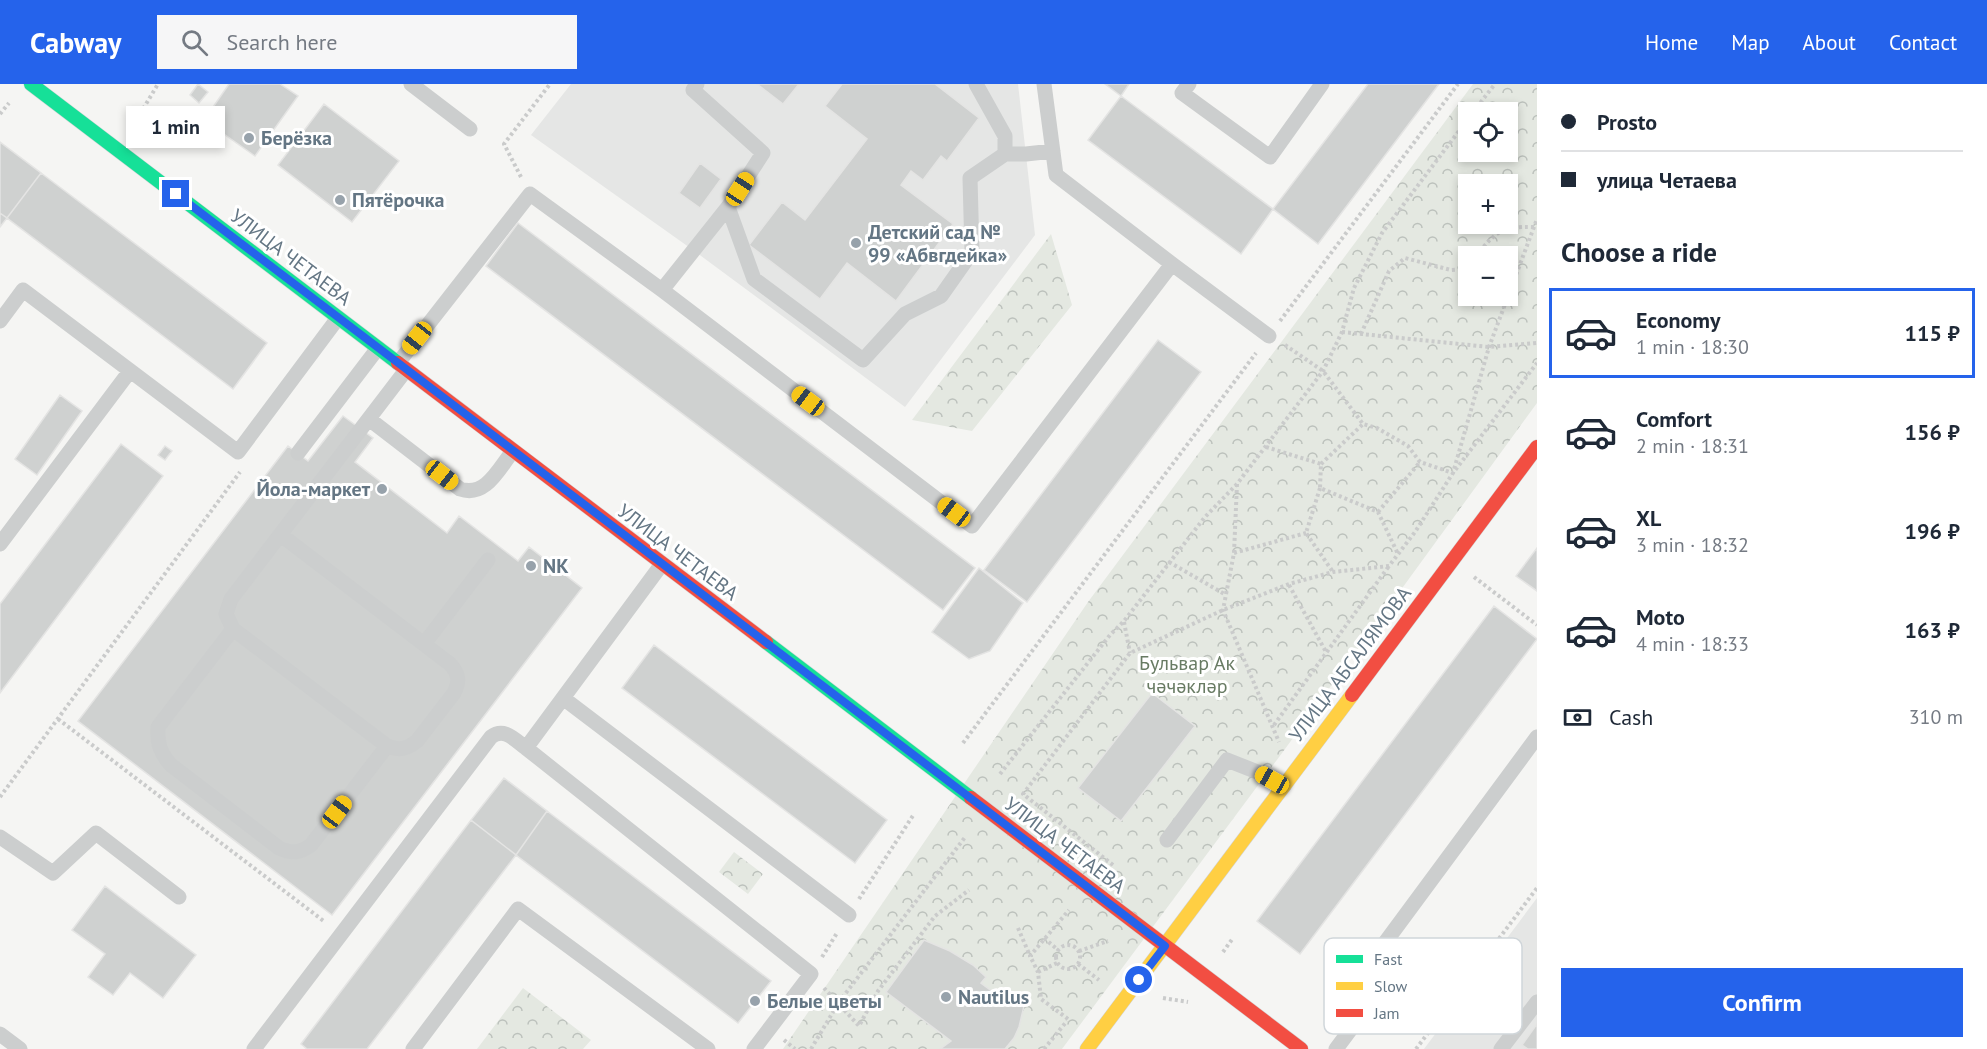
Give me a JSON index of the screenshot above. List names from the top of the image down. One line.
{"streets":{"street":["УЛИЦА ЧЕТАЕВА","УЛИЦА АБСАЛЯМОВА"]},"crossings":[["УЛИЦА ЧЕТАЕВА","УЛИЦА АБСАЛЯМОВА"]],"parks":["Бульвар Ак чәчәкләр"],"places":["Берёзка","Пятёрочка","Детский сад № 99 «Абвгдейка»","Йола-маркет","NK","Nautilus","Белые цветы"],"legend":["Fast","Slow","Jam"],"page":{"header":"Cabway","search":"Search here","nav":["Home","Map","About","Contact"],"banner":["Prosto","улица Четаева"],"map_buttons":["+","−"],"bubble":"1 min","heading":"Choose a ride","list":[{"name":"Economy","note":"1 min · 18:30","value":"115 ₽"},{"name":"Comfort","note":"2 min · 18:31","value":"156 ₽"},{"name":"XL","note":"3 min · 18:32","value":"196 ₽"},{"name":"Moto","note":"4 min · 18:33","value":"163 ₽"}],"pay":["Cash","310 m"],"buttons":"Confirm"}}
